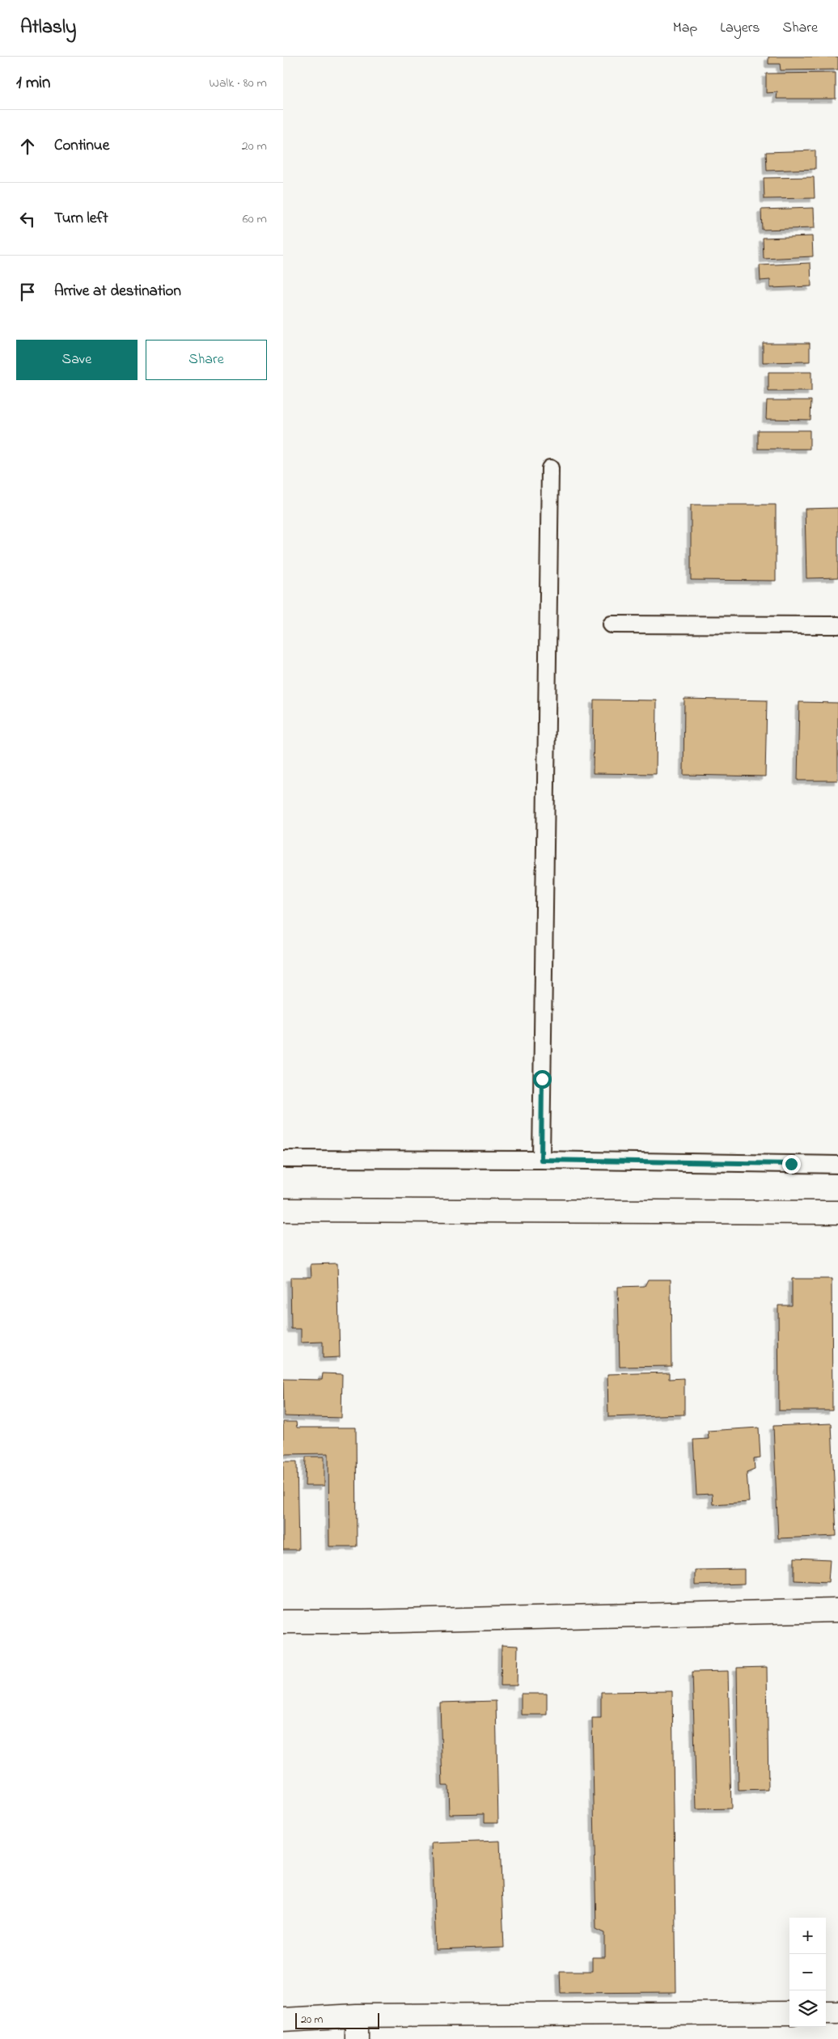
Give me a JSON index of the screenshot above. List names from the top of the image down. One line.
{"scale_bar":"20 m","page":{"header":"Atlasly","nav":["Map","Layers","Share"],"heading":["1 min","Walk · 80 m"],"list":[["Continue","20 m"],["Turn left","60 m"],"Arrive at destination"],"buttons":["Save","Share"],"map_buttons":["+","−"],"scale":"20 m"}}
